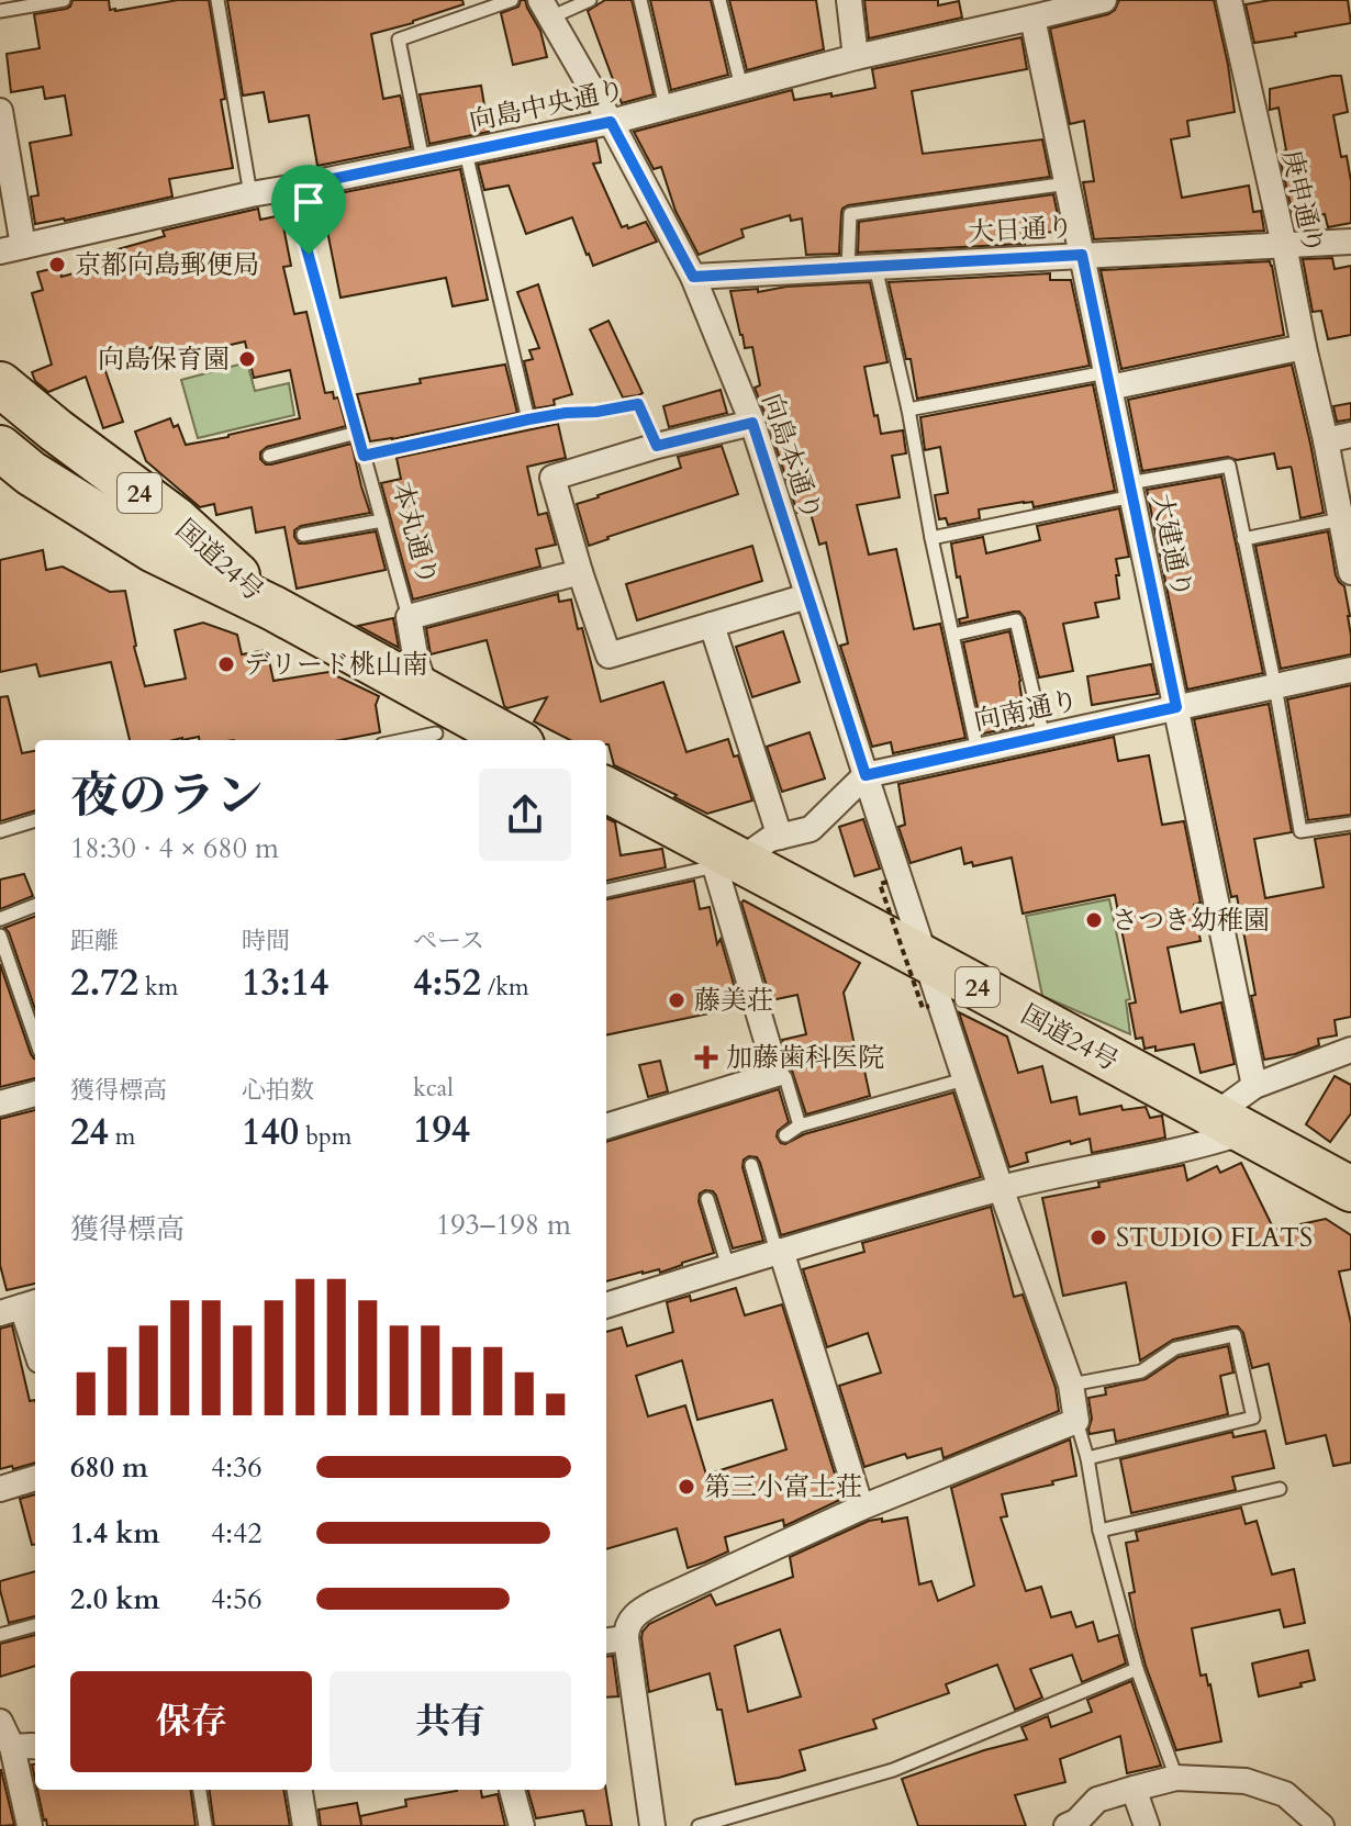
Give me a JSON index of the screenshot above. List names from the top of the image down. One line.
{"streets":{"highway":["24","国道24号"],"street":["向島中央通り","庚申通り","大日通り","向島本通り","本丸通り","大建通り","向南通り"]},"crossings":[["向島中央通り","向島本通り"],["向島中央通り","本丸通り"],["向島中央通り","大建通り"],["庚申通り","大日通り"],["大日通り","向島本通り"],["大日通り","大建通り"],["向島本通り","国道24号"],["向島本通り","向南通り"],["本丸通り","国道24号"],["大建通り","向南通り"]],"places":{"other":["京都向島郵便局","向島保育園","デリード桃山南","さつき幼稚園","藤美荘","STUDIO FLATS","第三小富士荘"],"health":["加藤歯科医院"]},"page":{"heading":["夜のラン","18:30 · 4 × 680 m"],"stats":[["距離","2.72 km"],["時間","13:14"],["ペース","4:52 /km"],["獲得標高","24 m"],["心拍数","140 bpm"],["kcal","194"]],"chart":["獲得標高","193–198 m"],"list":[{"name":"680 m","note":"4:36"},{"name":"1.4 km","note":"4:42"},{"name":"2.0 km","note":"4:56"}],"buttons":["保存","共有"]}}
